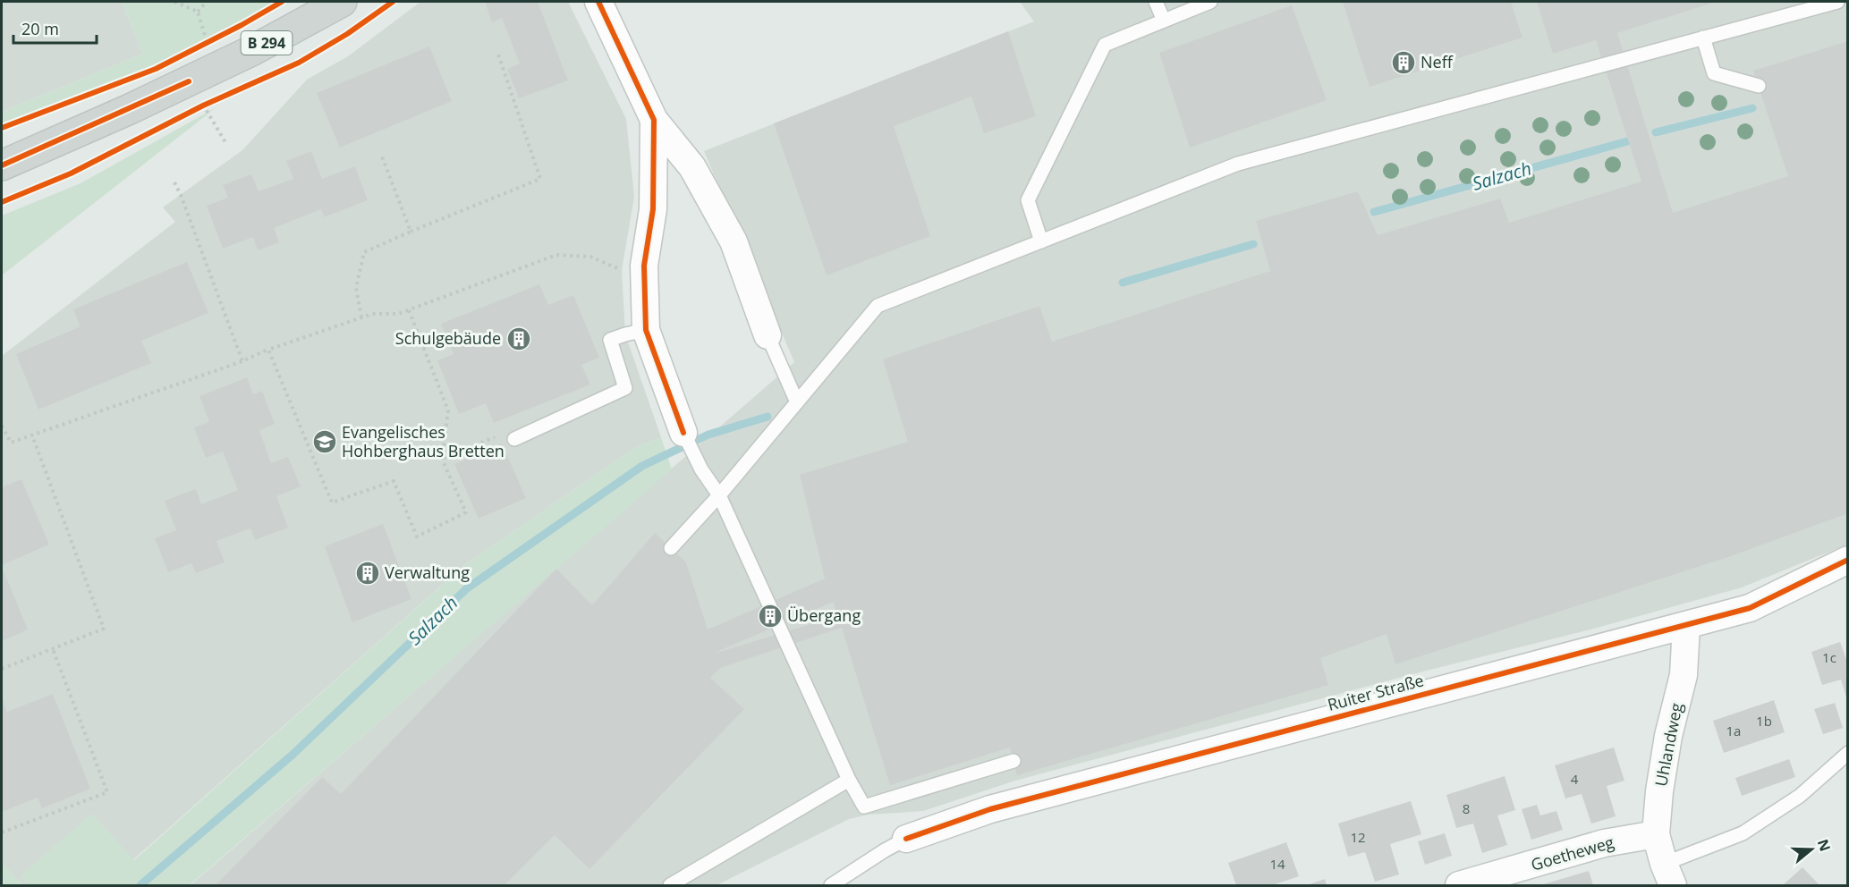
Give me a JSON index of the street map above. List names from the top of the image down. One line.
{"streets":{"main road":["B 294"],"street":["Ruiter Straße","Uhlandweg","Goetheweg"]},"crossings":[["Ruiter Straße","Uhlandweg"],["Uhlandweg","Goetheweg"]],"water":["Salzach"],"places":{"building":["Neff","Schulgebäude","Verwaltung","Übergang"],"school or university":["Evangelisches Hohberghaus Bretten"]},"house_numbers":["1c","1b","1a","4","8","12","14"],"scale_bar":"20 m","north":"right"}
